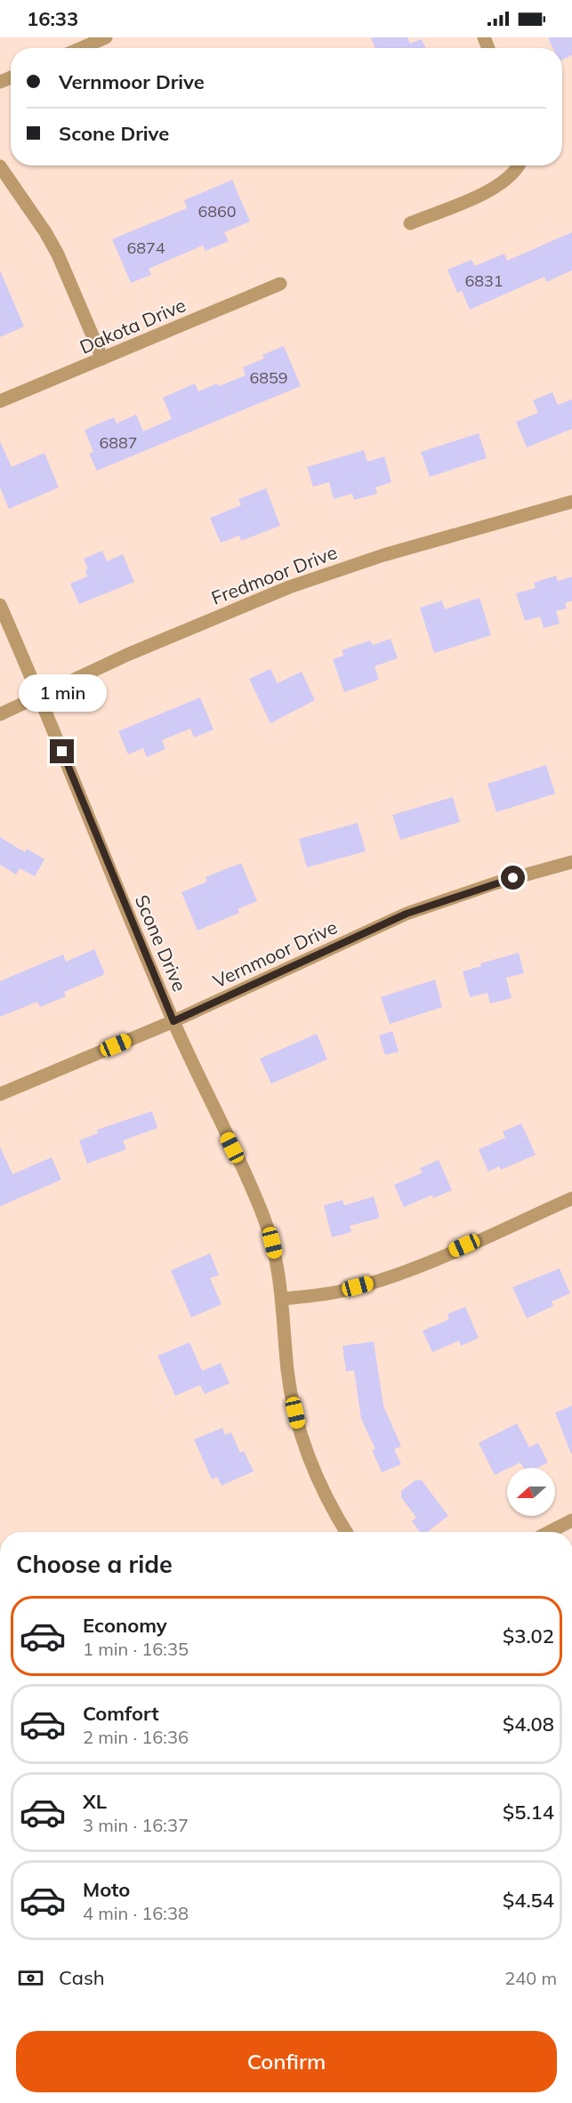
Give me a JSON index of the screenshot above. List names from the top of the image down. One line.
{"streets":{"street":["Dakota Drive","Fredmoor Drive","Scone Drive","Vernmoor Drive"]},"crossings":[["Fredmoor Drive","Scone Drive"],["Scone Drive","Vernmoor Drive"]],"house_numbers":["6860","6874","6831","6859","6887"],"north":"left","page":{"status":"16:33","banner":["Vernmoor Drive","Scone Drive"],"bubble":"1 min","heading":"Choose a ride","list":[{"name":"Economy","note":"1 min · 16:35","value":"$3.02"},{"name":"Comfort","note":"2 min · 16:36","value":"$4.08"},{"name":"XL","note":"3 min · 16:37","value":"$5.14"},{"name":"Moto","note":"4 min · 16:38","value":"$4.54"}],"pay":["Cash","240 m"],"buttons":"Confirm"}}
